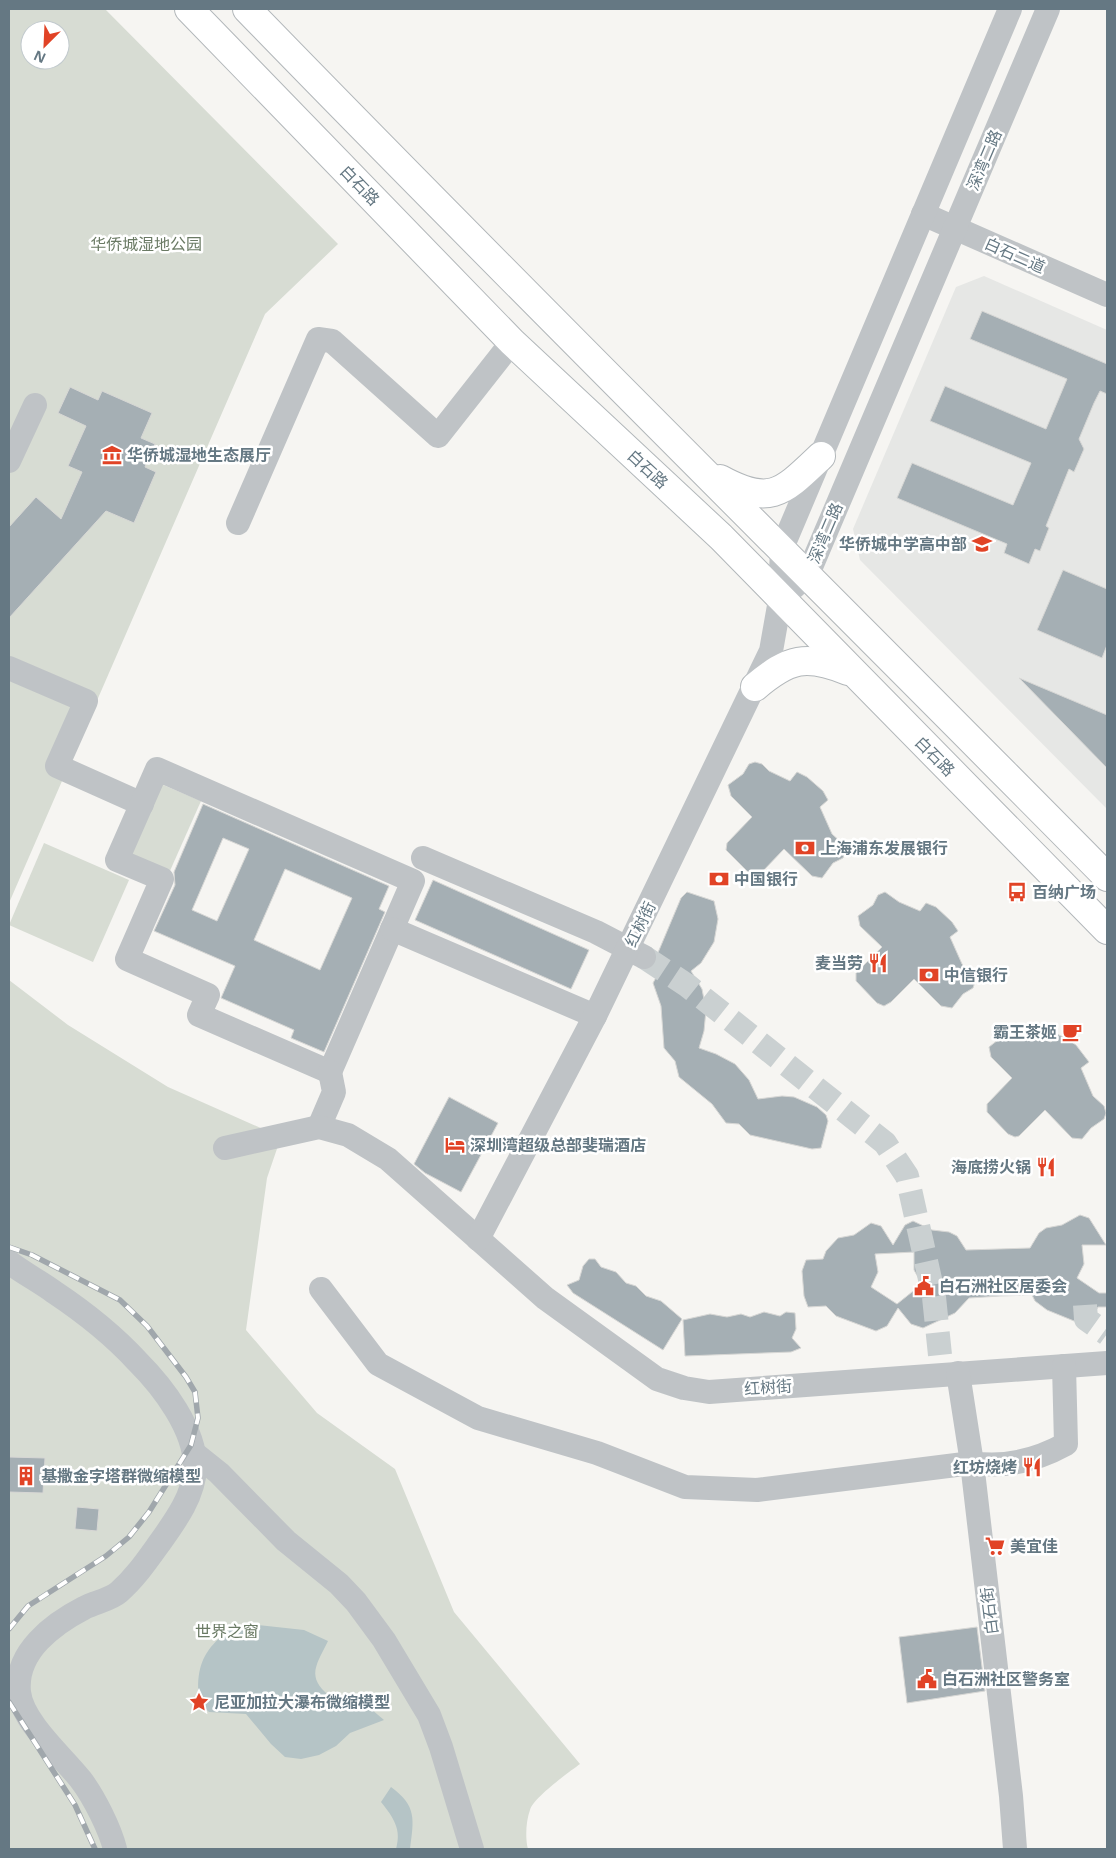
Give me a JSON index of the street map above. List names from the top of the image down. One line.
{"streets":{"main road":["白石路"],"street":["深湾二路","白石二道","红树街","白石街"]},"crossings":[["深湾二路","白石路"],["深湾二路","白石二道"],["深湾二路","红树街"],["白石路","红树街"],["红树街","白石街"]],"parks":["华侨城湿地公园","世界之窗"],"places":{"museum":["华侨城湿地生态展厅"],"school or university":["华侨城中学高中部"],"bank":["上海浦东发展银行","中国银行","中信银行"],"bus stop":["百纳广场"],"restaurant":["麦当劳","海底捞火锅","红坊烧烤"],"cafe":["霸王茶姬"],"hotel":["深圳湾超级总部斐瑞酒店"],"public building":["白石洲社区居委会","白石洲社区警务室"],"building":["基撒金字塔群微缩模型"],"supermarket":["美宜佳"],"place":["尼亚加拉大瀑布微缩模型"]},"north":"bottom left"}
